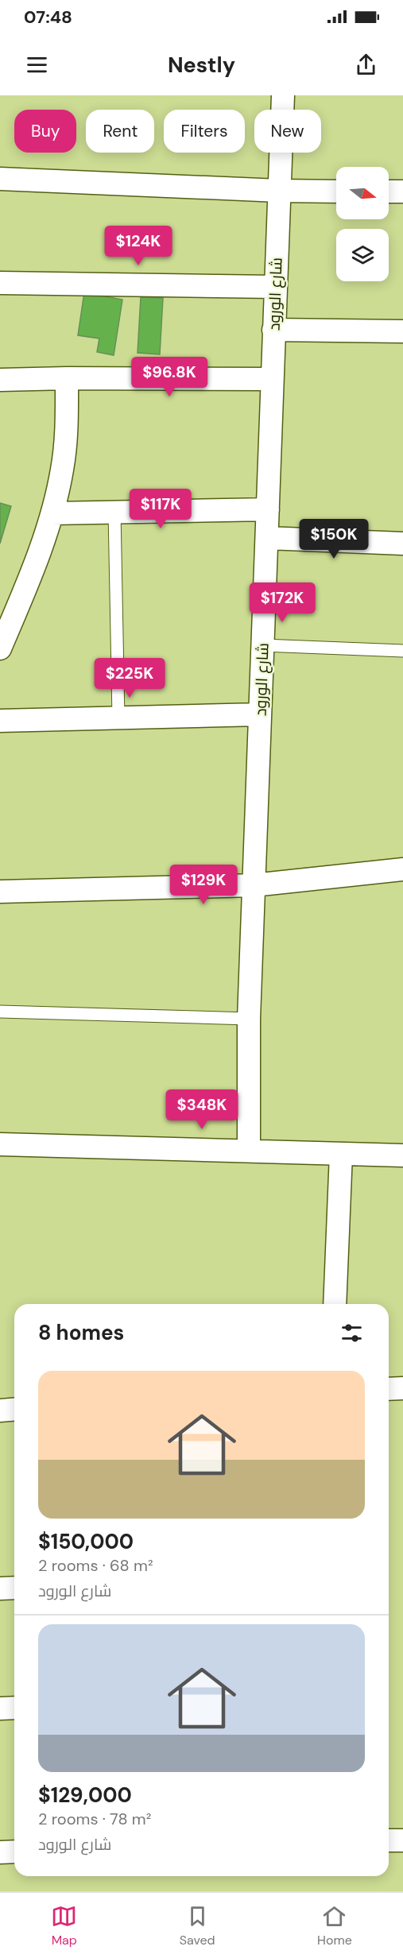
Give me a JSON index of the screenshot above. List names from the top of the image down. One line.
{"streets":{"street":["شارع الورود"]},"north":"right","page":{"status":"07:48","header":"Nestly","chip":["Buy","Rent","Filters","New"],"price":["$124K","$96.8K","$117K","$150K","$172K","$225K","$129K","$348K"],"heading":"8 homes","list":[{"name":"$150,000","note":"2 rooms · 68 m² · شارع الورود"},{"name":"$129,000","note":"2 rooms · 78 m² · شارع الورود"}],"tabs":["Map","Saved","Home"]}}
